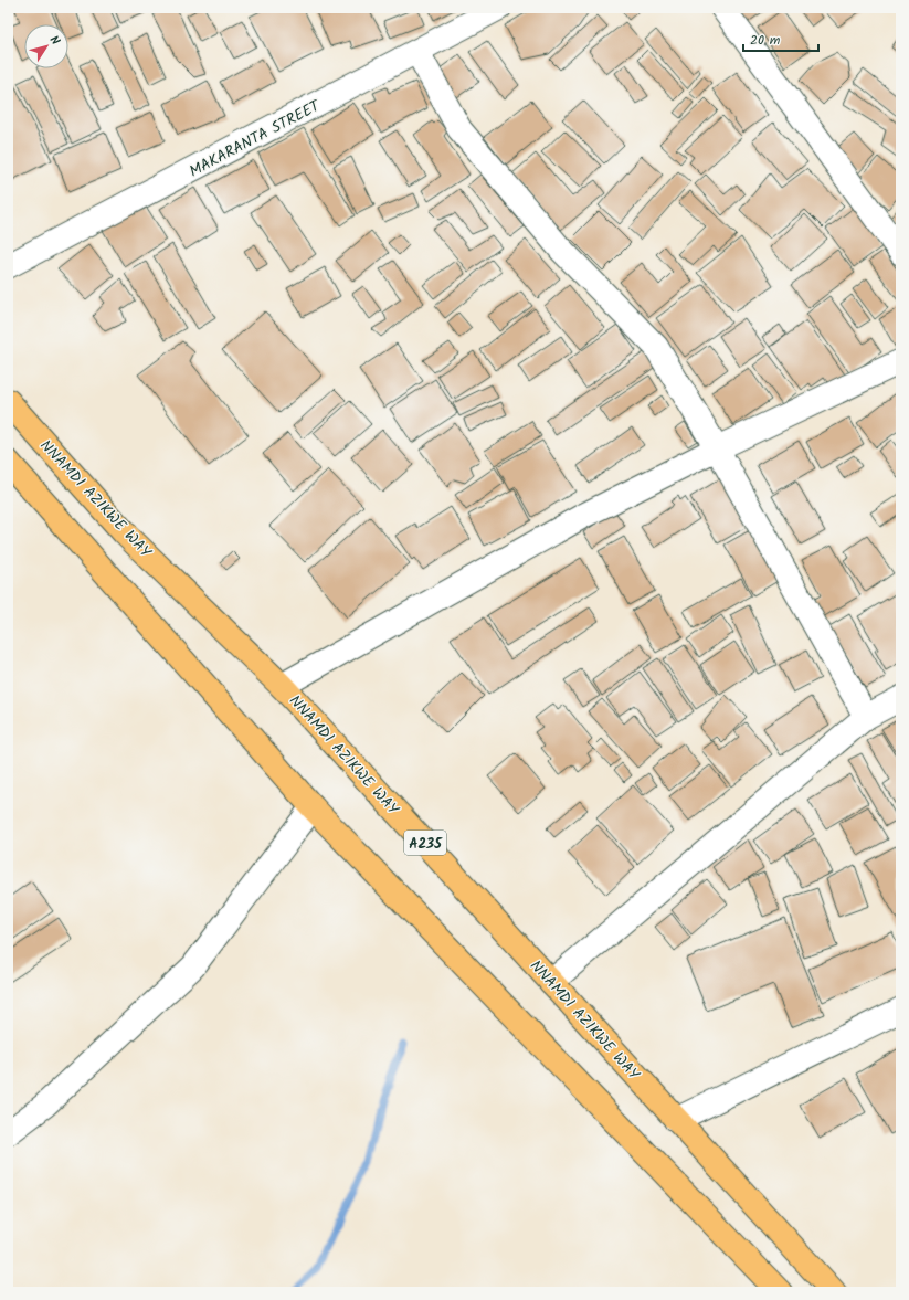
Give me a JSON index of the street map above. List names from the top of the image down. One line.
{"streets":{"highway":["NNAMDI AZIKWE WAY","A235"],"street":["MAKARANTA STREET"]},"scale_bar":"20 m","north":"top right"}
